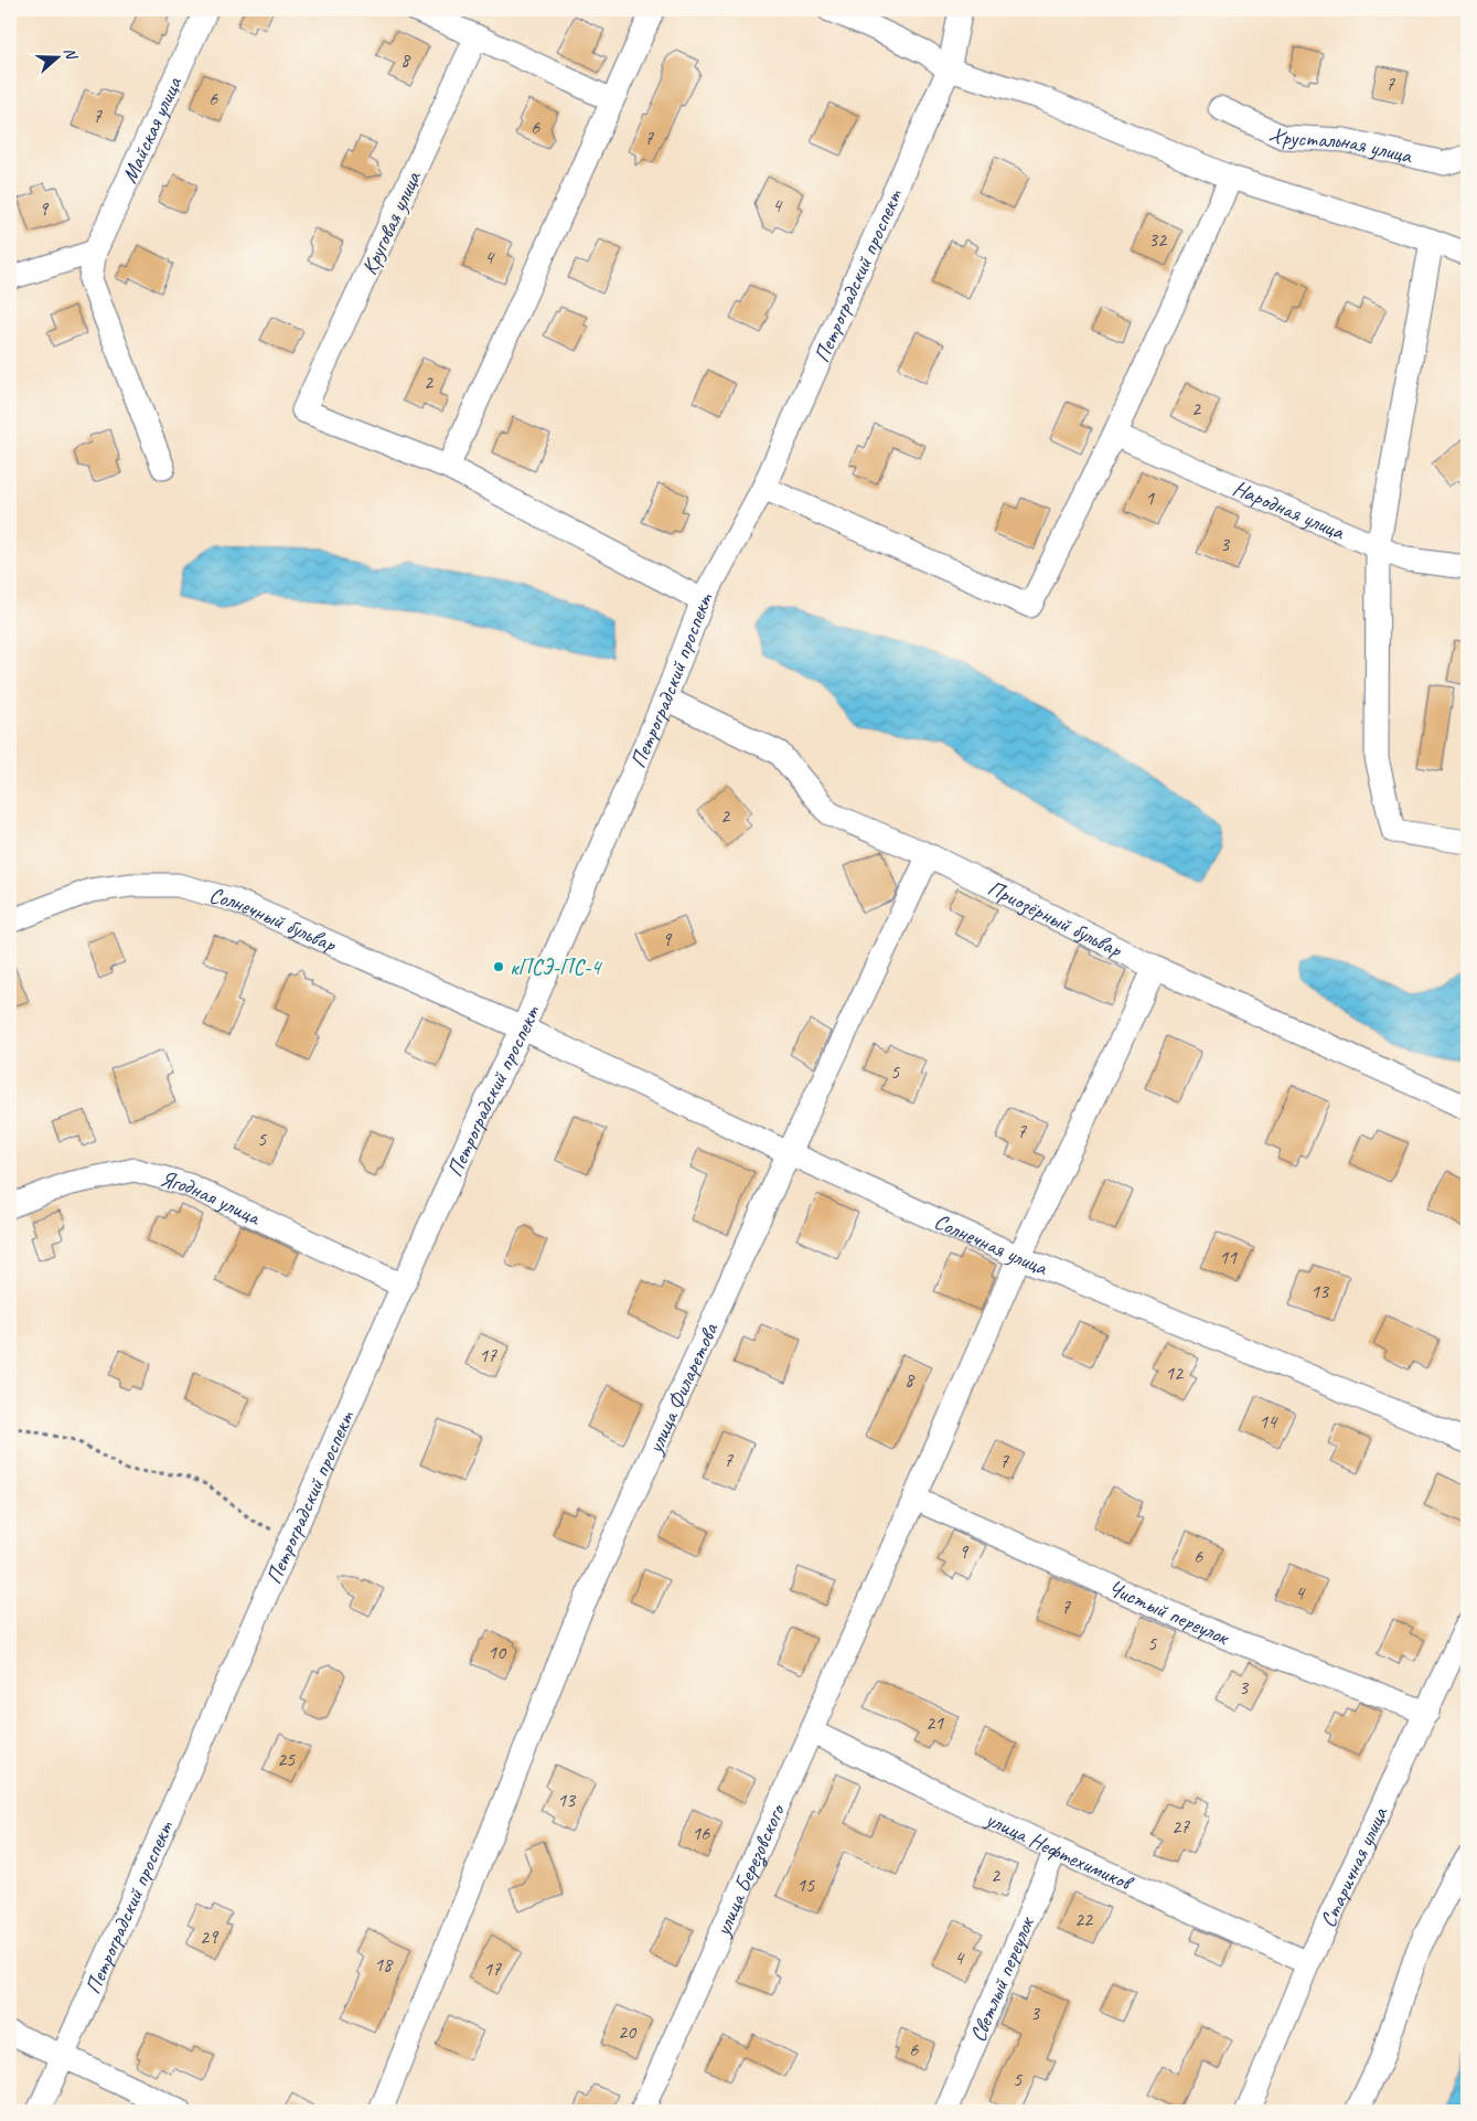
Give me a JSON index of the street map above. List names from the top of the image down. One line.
{"streets":{"street":["Майская улица","Хрустальная улица","Круговая улица","Петроградский проспект","Народная улица","Приозёрный бульвар","Солнечный бульвар","Ягодная улица","Солнечная улица","улица Филаретова","Чистый переулок","улица Нефтехимиков","Старичная улица","улица Березовского","Светлый переулок"]},"crossings":[["Петроградский проспект","Приозёрный бульвар"],["Петроградский проспект","Солнечный бульвар"],["Петроградский проспект","Ягодная улица"],["Петроградский проспект","Солнечная улица"],["Приозёрный бульвар","улица Филаретова"],["Приозёрный бульвар","улица Березовского"],["Солнечный бульвар","Солнечная улица"],["Солнечная улица","улица Филаретова"],["Солнечная улица","улица Березовского"],["Чистый переулок","Старичная улица"],["Чистый переулок","улица Березовского"],["улица Нефтехимиков","Старичная улица"],["улица Нефтехимиков","улица Березовского"],["улица Нефтехимиков","Светлый переулок"]],"places":["кПСЭ-ПС-4"],"house_numbers":["8","7","6","7","6","7","4","9","32","4","2","2","1","3","2","9","5","7","5","11","13","17","12","8","14","7","7","9","6","4","7","5","10","3","21","25","13","27","16","2","15","22","29","4","18","17","3","20","6","5"],"north":"right"}
